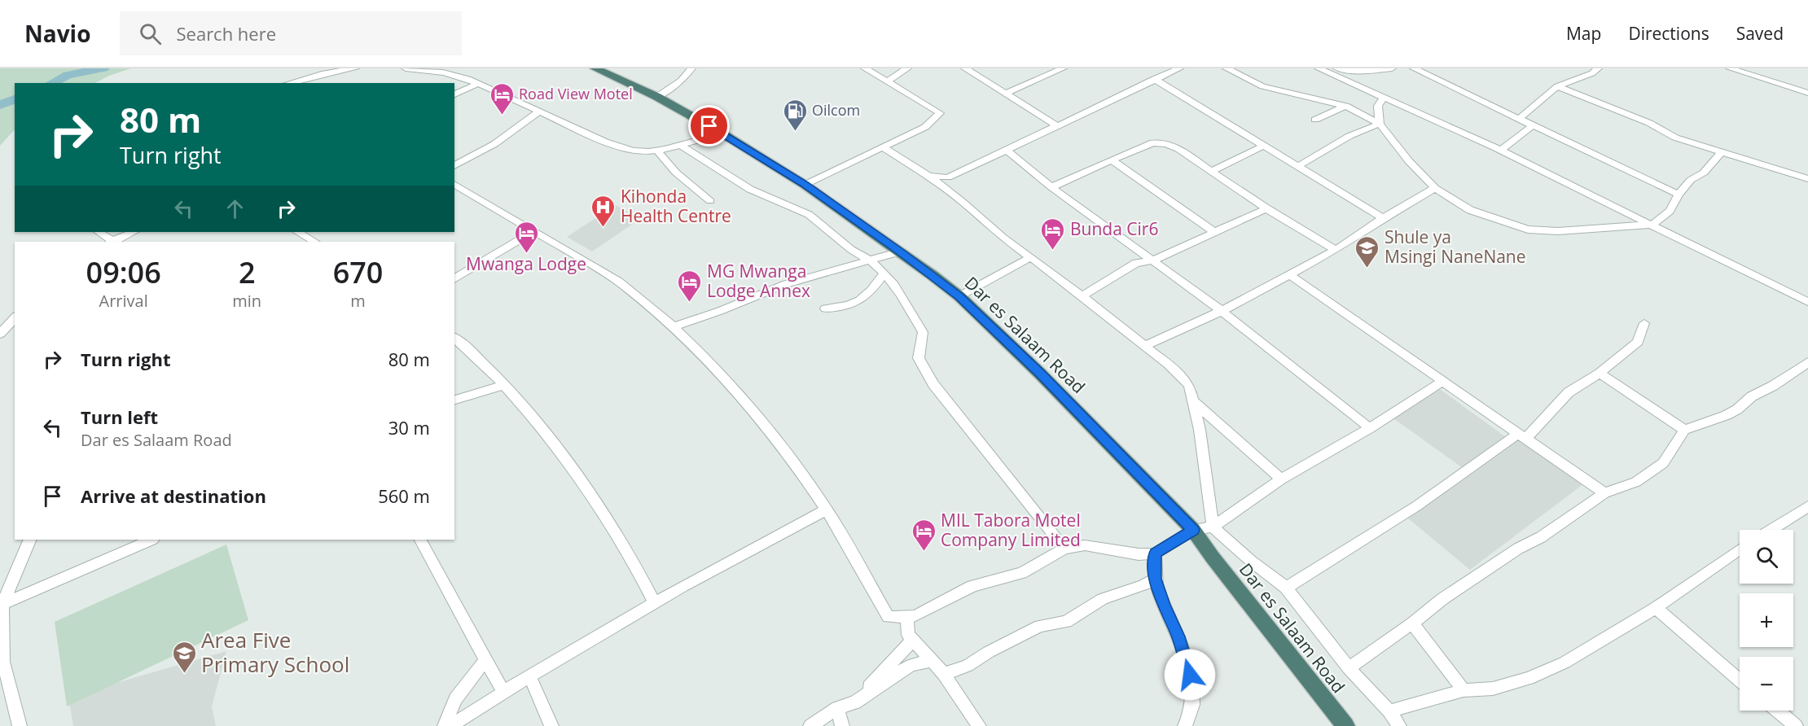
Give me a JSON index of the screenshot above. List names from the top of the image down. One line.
{"streets":{"highway":["Dar es Salaam Road"]},"places":{"hotel":["Road View Motel","Bunda Cir6","Mwanga Lodge","MG Mwanga Lodge Annex","MIL Tabora Motel Company Limited"],"fuel station":["Oilcom"],"hospital":["Kihonda Health Centre"],"school or university":["Shule ya Msingi NaneNane","Area Five Primary School"]},"page":{"header":"Navio","search":"Search here","nav":["Map","Directions","Saved"],"turn":["80 m","Turn right"],"eta":["09:06","Arrival","2","min","670","m"],"list":[{"name":"Turn right","value":"80 m"},{"name":"Turn left","note":"Dar es Salaam Road","value":"30 m"},{"name":"Arrive at destination","value":"560 m"}],"map_buttons":["+","−"]}}
